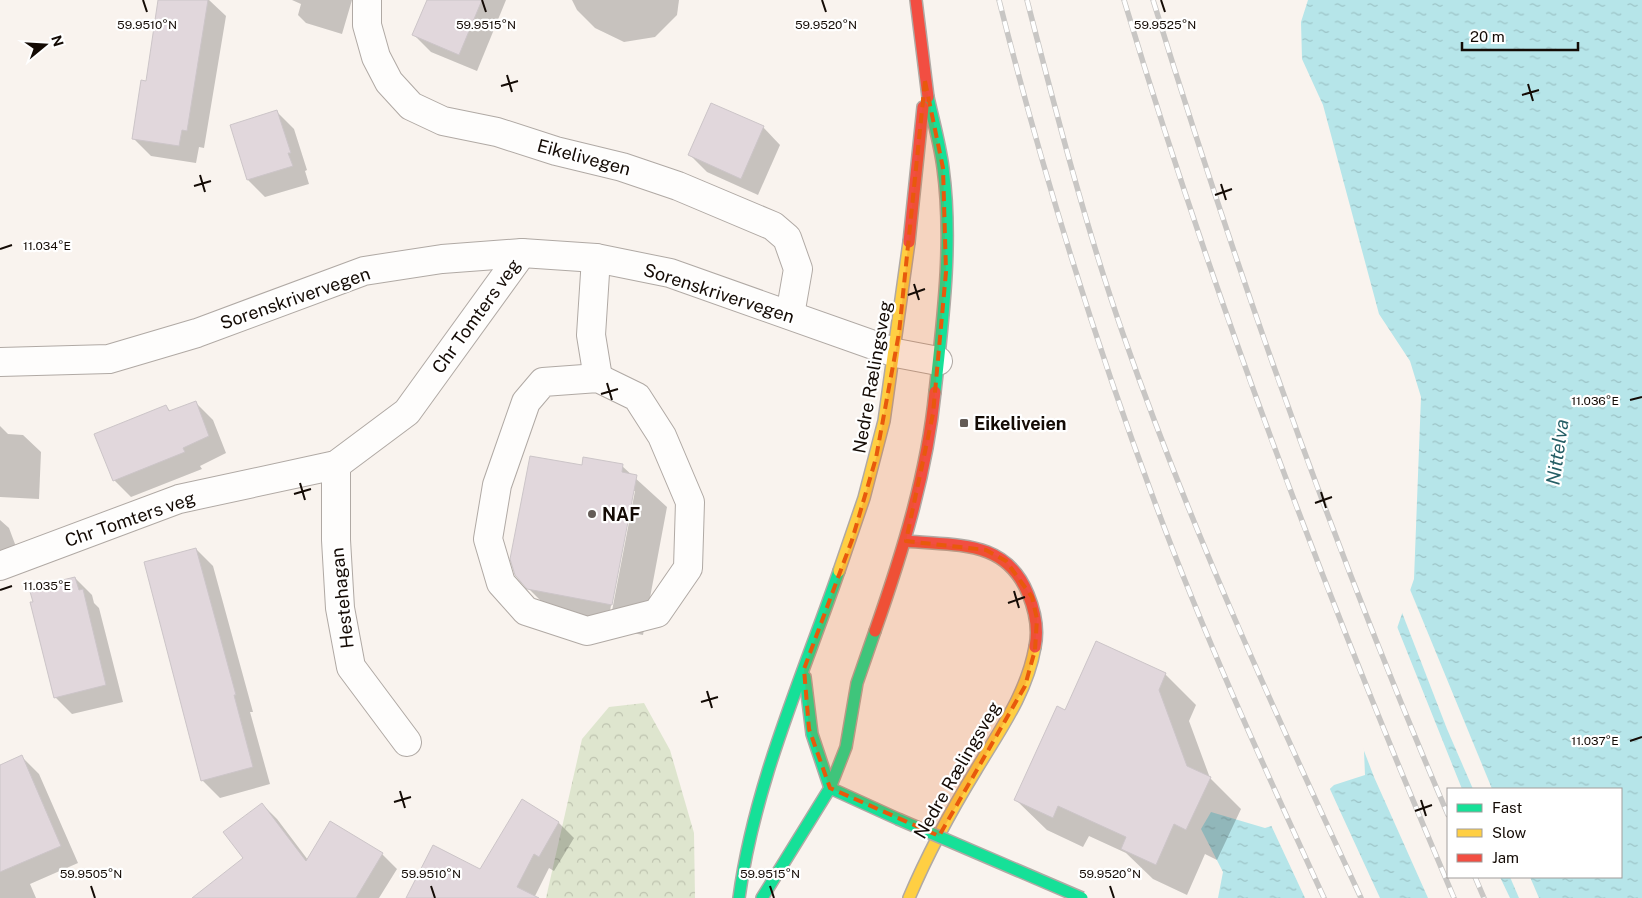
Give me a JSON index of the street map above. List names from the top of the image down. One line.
{"streets":{"main road":["Nedre Rælingsveg"],"street":["Eikelivegen","Sorenskrivervegen","Chr Tomters veg","Hestehagan"]},"crossings":[["Eikelivegen","Sorenskrivervegen"],["Sorenskrivervegen","Chr Tomters veg"],["Sorenskrivervegen","Nedre Rælingsveg"],["Chr Tomters veg","Hestehagan"]],"water":["Nittelva"],"places":{"transit":["Eikeliveien"],"other":["NAF"]},"legend":["Fast","Slow","Jam"],"scale_bar":"20 m","north":"right","coordinates":["59.9510°N","59.9515°N","59.9520°N","59.9525°N","11.034°E","11.036°E","11.035°E","11.037°E","59.9505°N"]}
